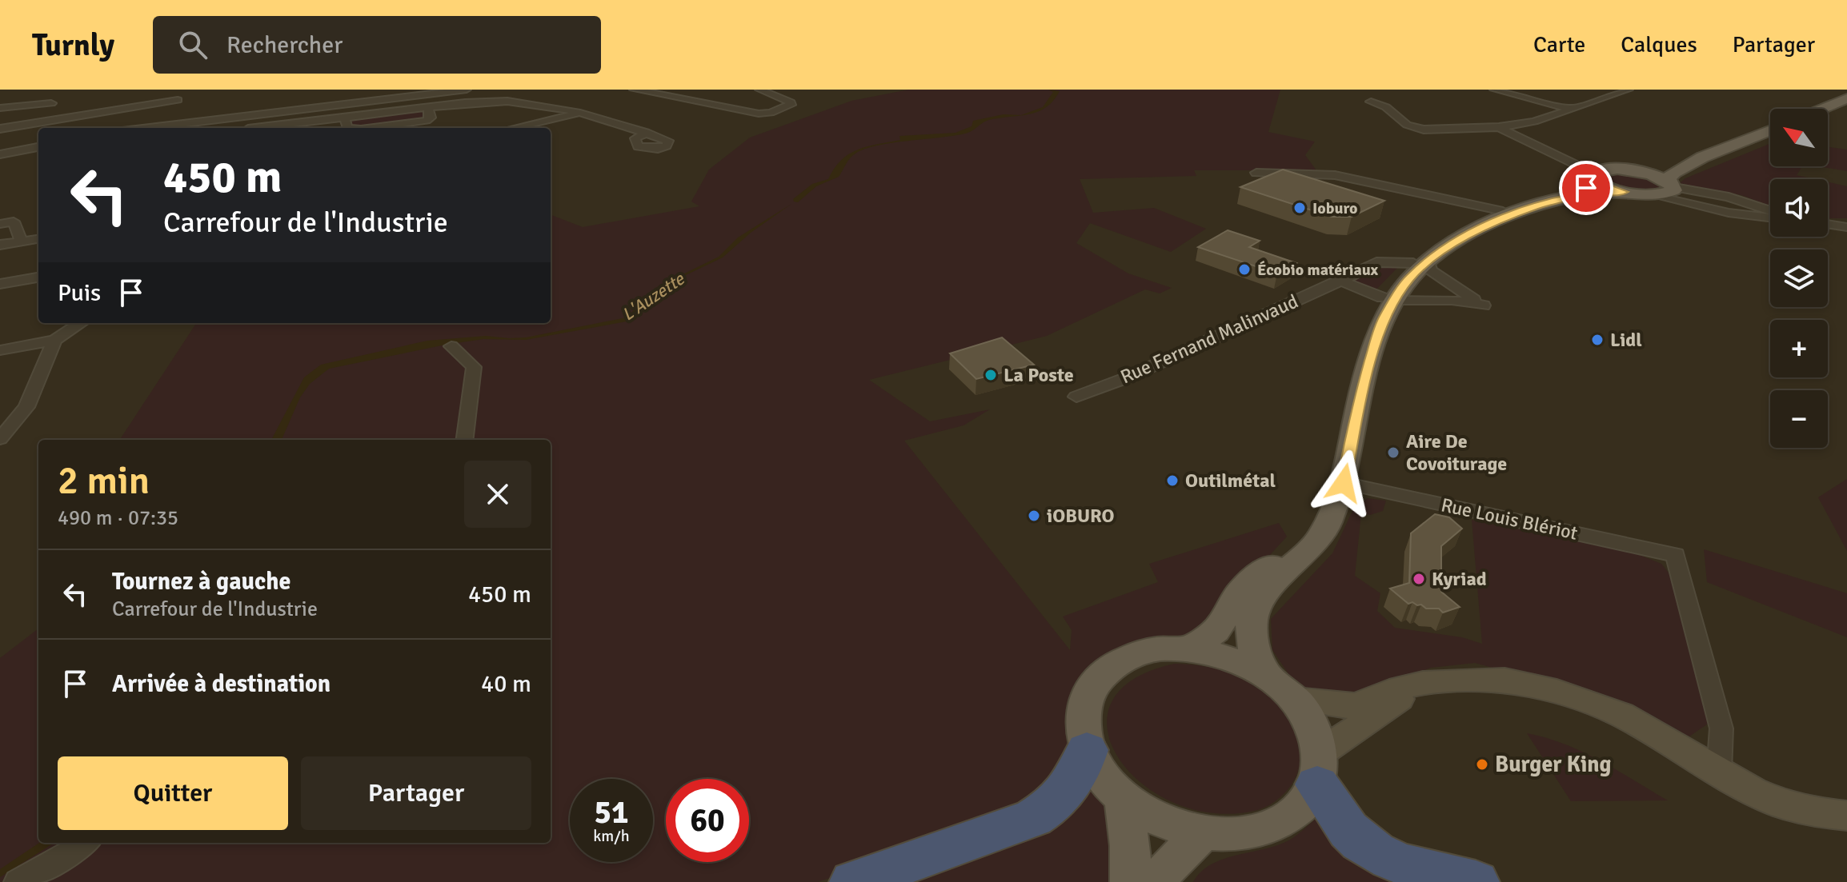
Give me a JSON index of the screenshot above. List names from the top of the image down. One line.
{"streets":{"street":["Rue Fernand Malinvaud","Rue Louis Blériot"]},"water":["L'Auzette"],"places":["Ioburo","Écobio matériaux","Lidl","La Poste","Aire De Covoiturage","Outilmétal","iOBURO","Kyriad","Burger King"],"north":"top left","page":{"header":"Turnly","search":"Rechercher","nav":["Carte","Calques","Partager"],"map_buttons":["+","−"],"turn":["450 m","Carrefour de l'Industrie"],"then":"Puis","heading":["2 min","490 m · 07:35"],"list":[{"name":"Tournez à gauche","note":"Carrefour de l'Industrie","value":"450 m"},{"name":"Arrivée à destination","value":"40 m"}],"buttons":["Quitter","Partager"],"speed":"51 km/h","limit":"60"}}
